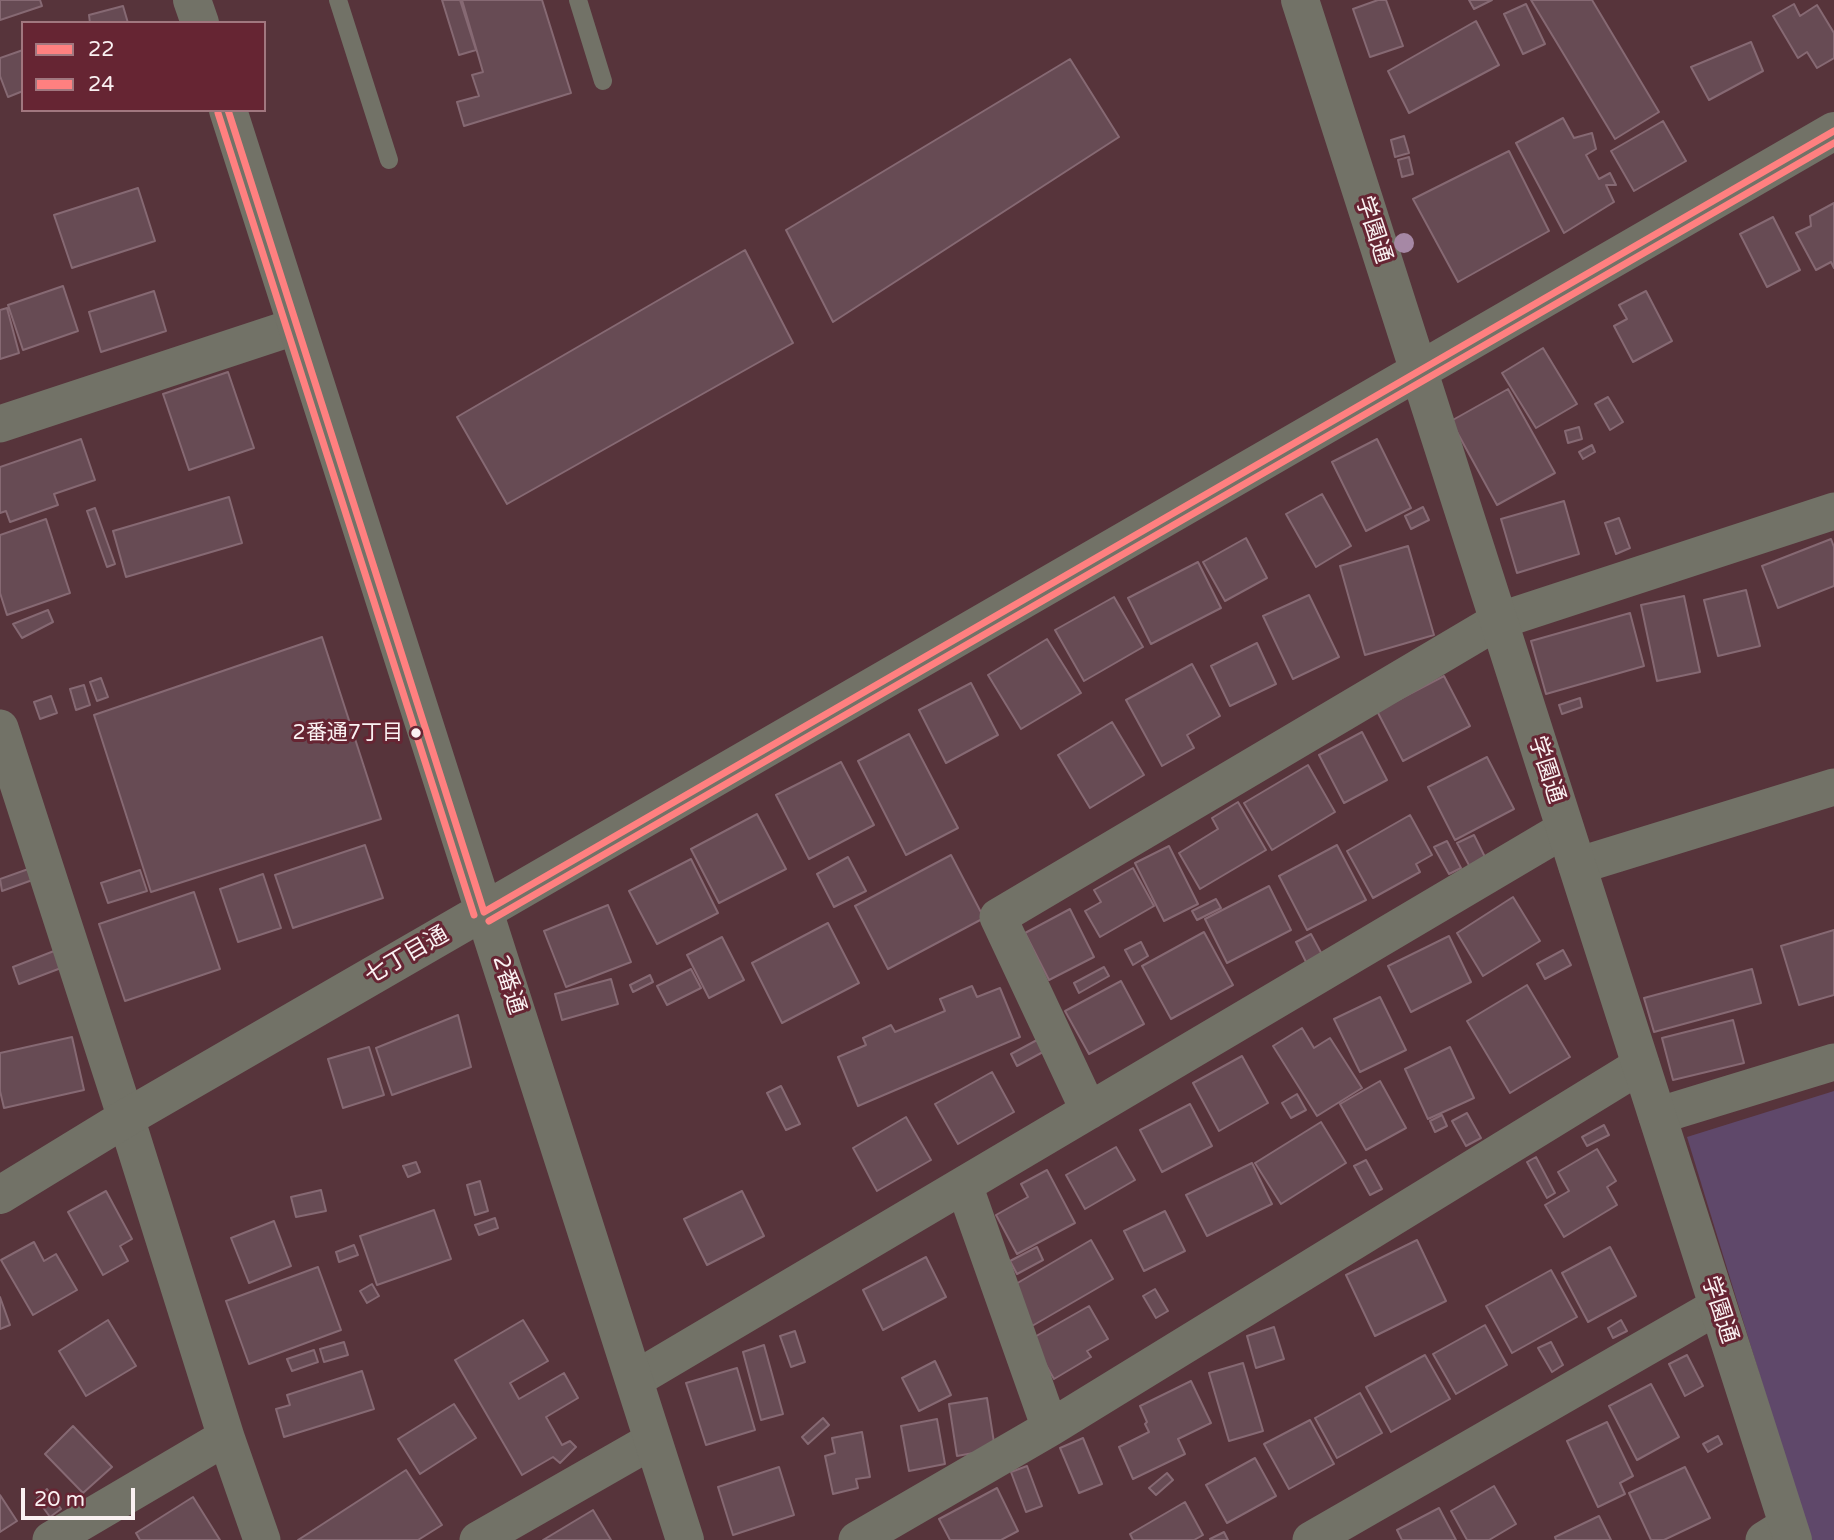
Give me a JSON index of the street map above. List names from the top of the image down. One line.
{"streets":{"street":["学園通","七丁目通","2番通"]},"crossings":[["学園通","七丁目通"],["七丁目通","2番通"]],"places":["2番通7丁目"],"lines":["transit line 22","transit line 24"],"legend":["22","24"],"scale_bar":"20 m"}
